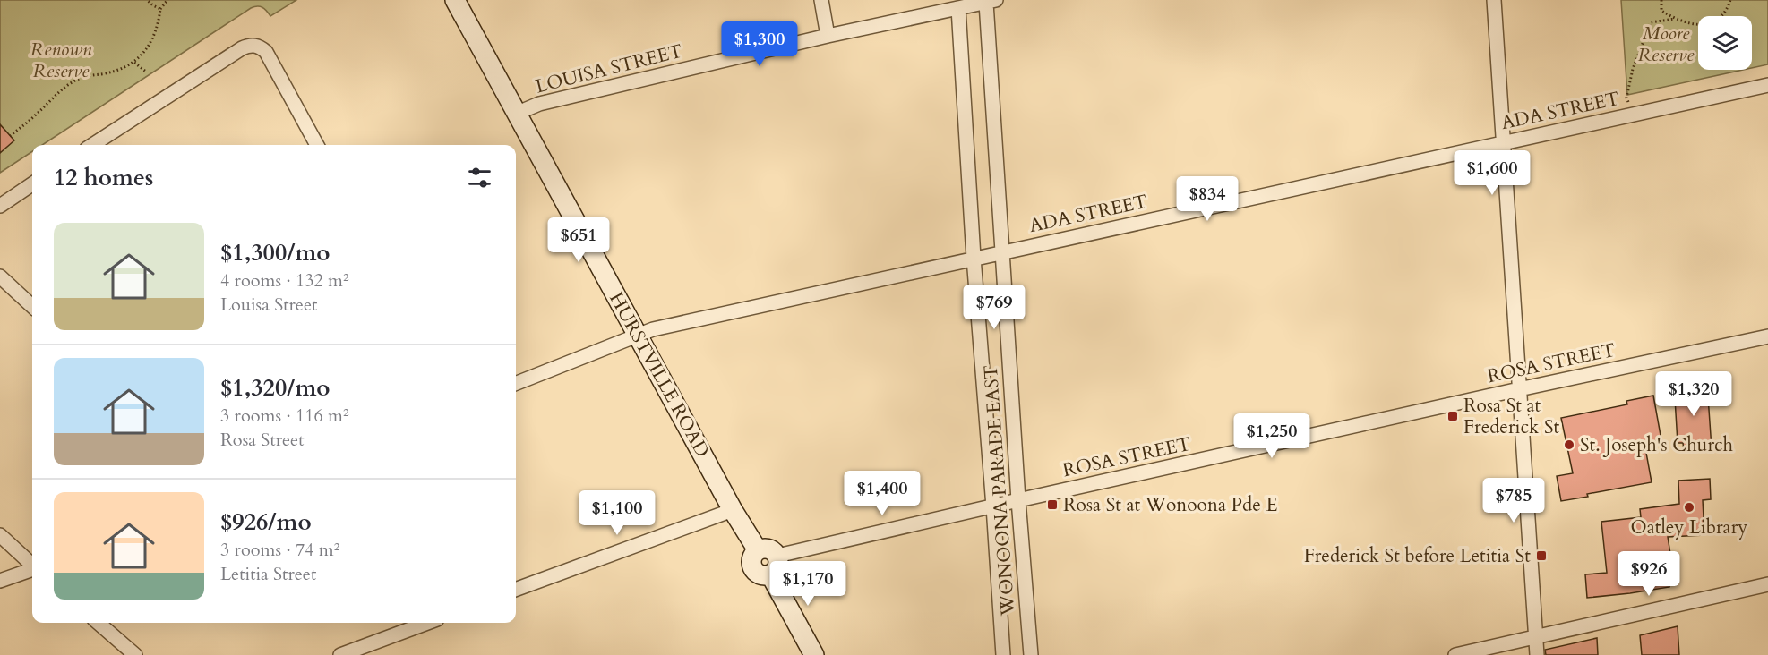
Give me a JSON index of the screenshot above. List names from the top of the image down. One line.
{"streets":{"main road":["HURSTVILLE ROAD"],"street":["LOUISA STREET","ADA STREET","ROSA STREET","WONOONA PARADE EAST"]},"crossings":[["LOUISA STREET","HURSTVILLE ROAD"],["LOUISA STREET","WONOONA PARADE EAST"],["ADA STREET","HURSTVILLE ROAD"],["ADA STREET","WONOONA PARADE EAST"],["ROSA STREET","HURSTVILLE ROAD"],["ROSA STREET","WONOONA PARADE EAST"]],"parks":["Moore Reserve","Renown Reserve"],"places":{"transit":["Rosa St at Frederick St","Rosa St at Wonoona Pde E","Frederick St before Letitia St"],"other":["St. Joseph's Church","Oatley Library"]},"page":{"price":["$1,300","$1,600","$834","$651","$769","$1,320","$1,250","$1,400","$785","$1,100","$926","$1,170"],"heading":"12 homes","list":[{"name":"$1,300/mo","note":"4 rooms · 132 m² · Louisa Street"},{"name":"$1,320/mo","note":"3 rooms · 116 m² · Rosa Street"},{"name":"$926/mo","note":"3 rooms · 74 m² · Letitia Street"}]}}
